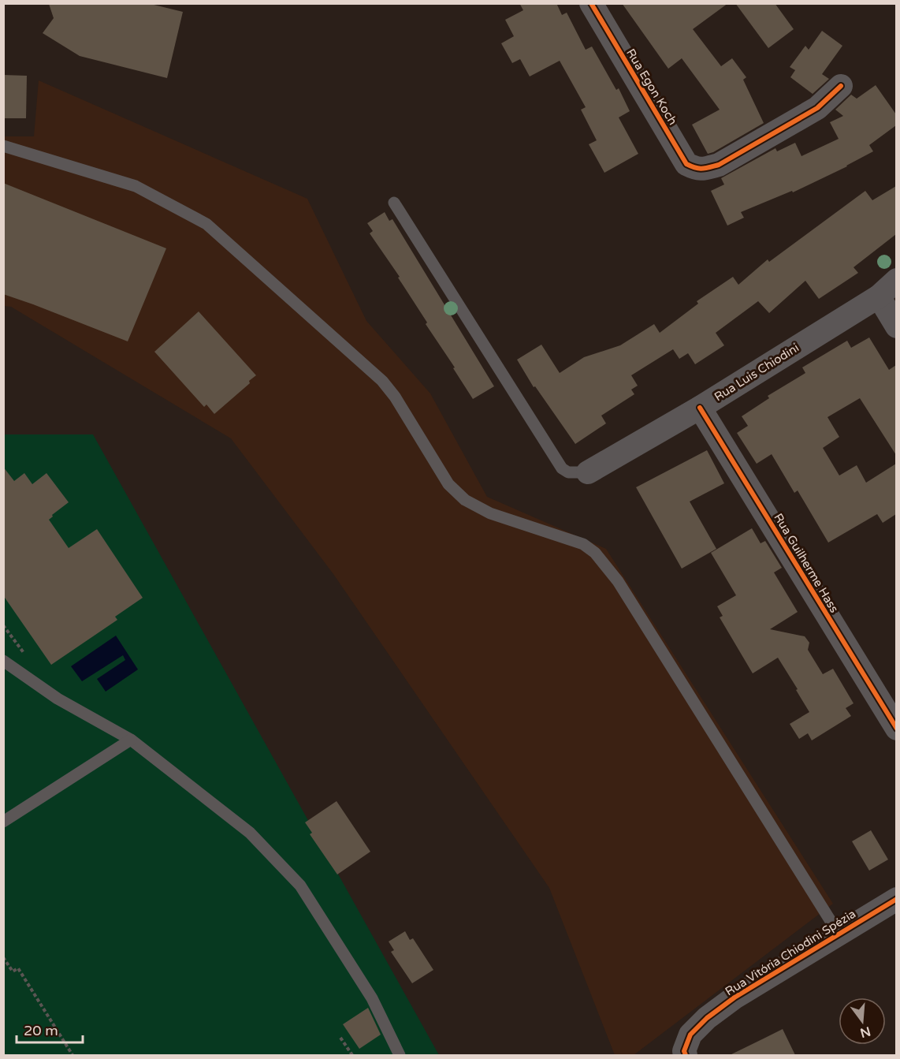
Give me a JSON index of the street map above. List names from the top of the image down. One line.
{"streets":{"street":["Rua Egon Koch","Rua Luis Chiodini","Rua Guilherme Hass","Rua Vitória Chiodini Spézia"]},"crossings":[["Rua Luis Chiodini","Rua Guilherme Hass"]],"scale_bar":"20 m","north":"bottom"}
